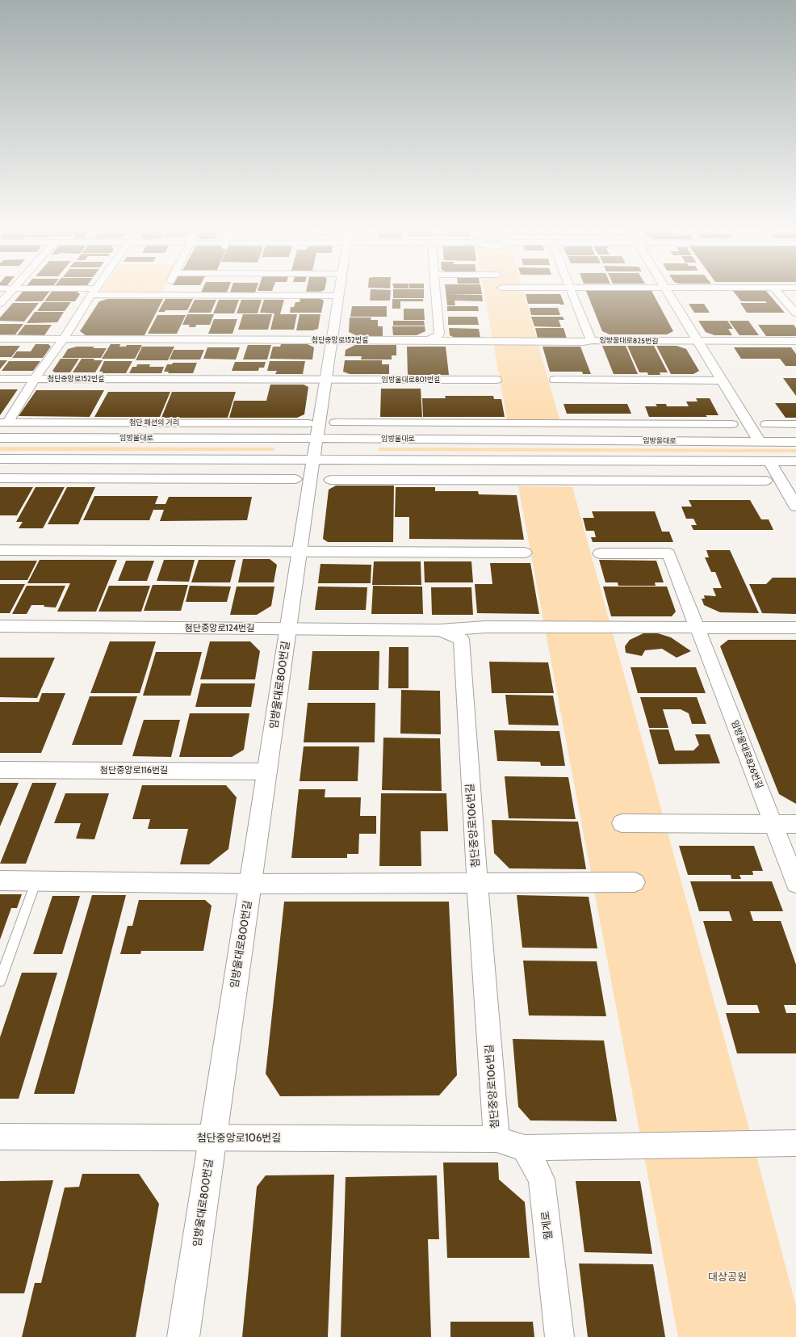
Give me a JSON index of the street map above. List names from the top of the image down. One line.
{"streets":{"street":["첨단중앙로152번길","임방울대로825번길","임방울대로801번길","첨단 패션의 거리","임방울대로","첨단중앙로124번길","임방울대로800번길","임방울대로826번길","첨단중앙로116번길","첨단중앙로106번길","월계로"]},"crossings":[["첨단중앙로152번길","임방울대로825번길"],["첨단중앙로152번길","임방울대로801번길"],["임방울대로","임방울대로800번길"],["첨단중앙로124번길","임방울대로800번길"],["첨단중앙로124번길","임방울대로826번길"],["첨단중앙로124번길","첨단중앙로106번길"],["임방울대로800번길","첨단중앙로116번길"],["임방울대로800번길","첨단중앙로106번길"]],"parks":["대상공원"]}
